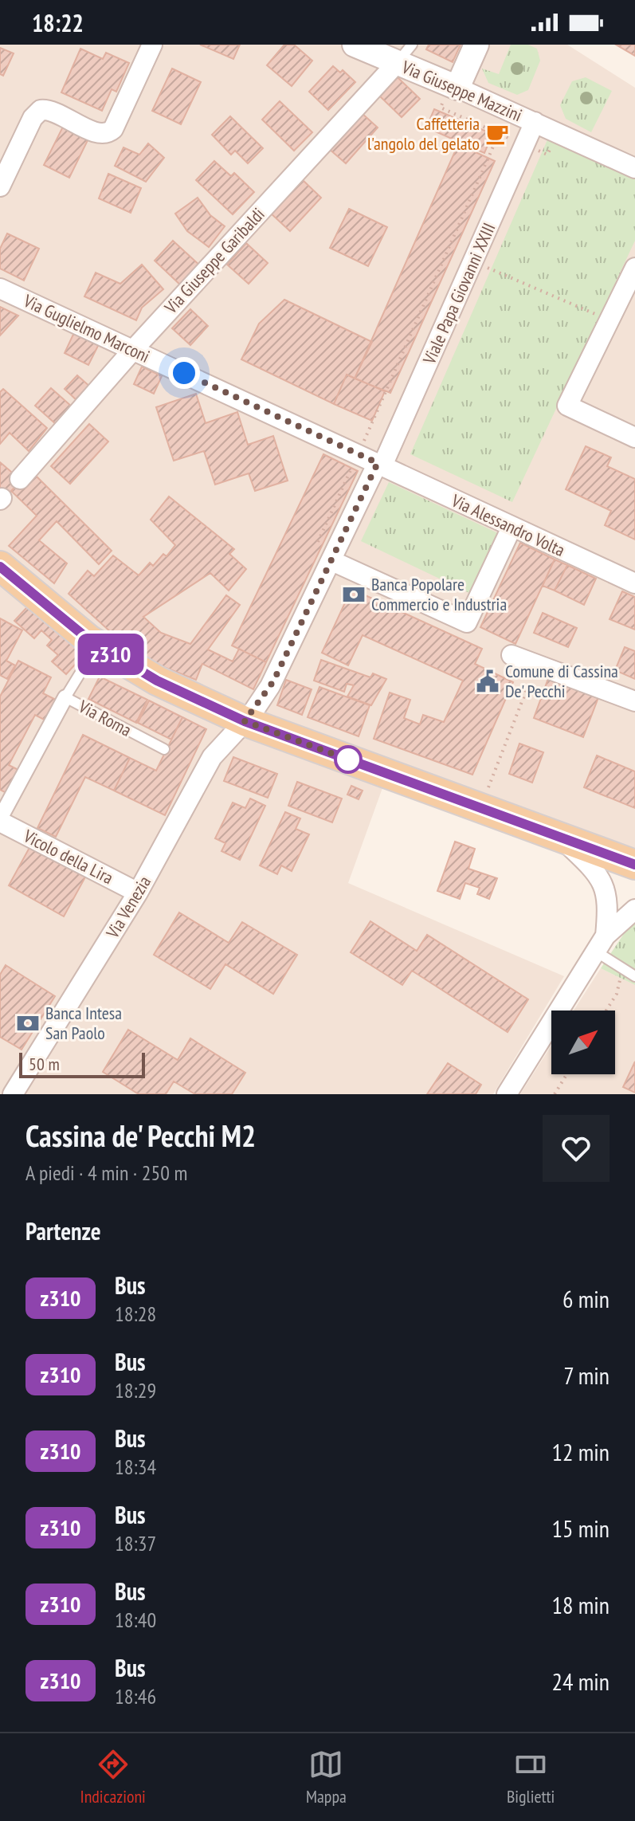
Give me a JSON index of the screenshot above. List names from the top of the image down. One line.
{"streets":{"street":["Via Giuseppe Mazzini","Via Giuseppe Garibaldi","Viale Papa Giovanni XXIII","Via Guglielmo Marconi","Via Alessandro Volta","Vicolo della Lira","Via Venezia"],"lane":["Via Roma"]},"crossings":[["Via Giuseppe Mazzini","Via Giuseppe Garibaldi"],["Via Giuseppe Mazzini","Viale Papa Giovanni XXIII"],["Via Giuseppe Garibaldi","Via Guglielmo Marconi"],["Viale Papa Giovanni XXIII","Via Guglielmo Marconi"],["Viale Papa Giovanni XXIII","Via Alessandro Volta"],["Viale Papa Giovanni XXIII","Via Venezia"],["Via Guglielmo Marconi","Via Alessandro Volta"],["Via Guglielmo Marconi","Via Venezia"],["Via Alessandro Volta","Via Venezia"],["Vicolo della Lira","Via Venezia"]],"places":{"cafe":["Caffetteria l'angolo del gelato"],"bank":["Banca Popolare Commercio e Industria","Banca Intesa San Paolo"],"public building":["Comune di Cassina De' Pecchi"]},"lines":["bus line z310"],"scale_bar":"50 m","north":"top right","page":{"status":"18:22","on_map":"z310","scale":"50 m","heading":[["Cassina de' Pecchi M2","A piedi · 4 min · 250 m"],"Partenze"],"list":[{"mark":"z310","name":"Bus","note":"18:28","value":"6 min"},{"mark":"z310","name":"Bus","note":"18:29","value":"7 min"},{"mark":"z310","name":"Bus","note":"18:34","value":"12 min"},{"mark":"z310","name":"Bus","note":"18:37","value":"15 min"},{"mark":"z310","name":"Bus","note":"18:40","value":"18 min"},{"mark":"z310","name":"Bus","note":"18:46","value":"24 min"}],"tabs":["Indicazioni","Mappa","Biglietti"]}}
